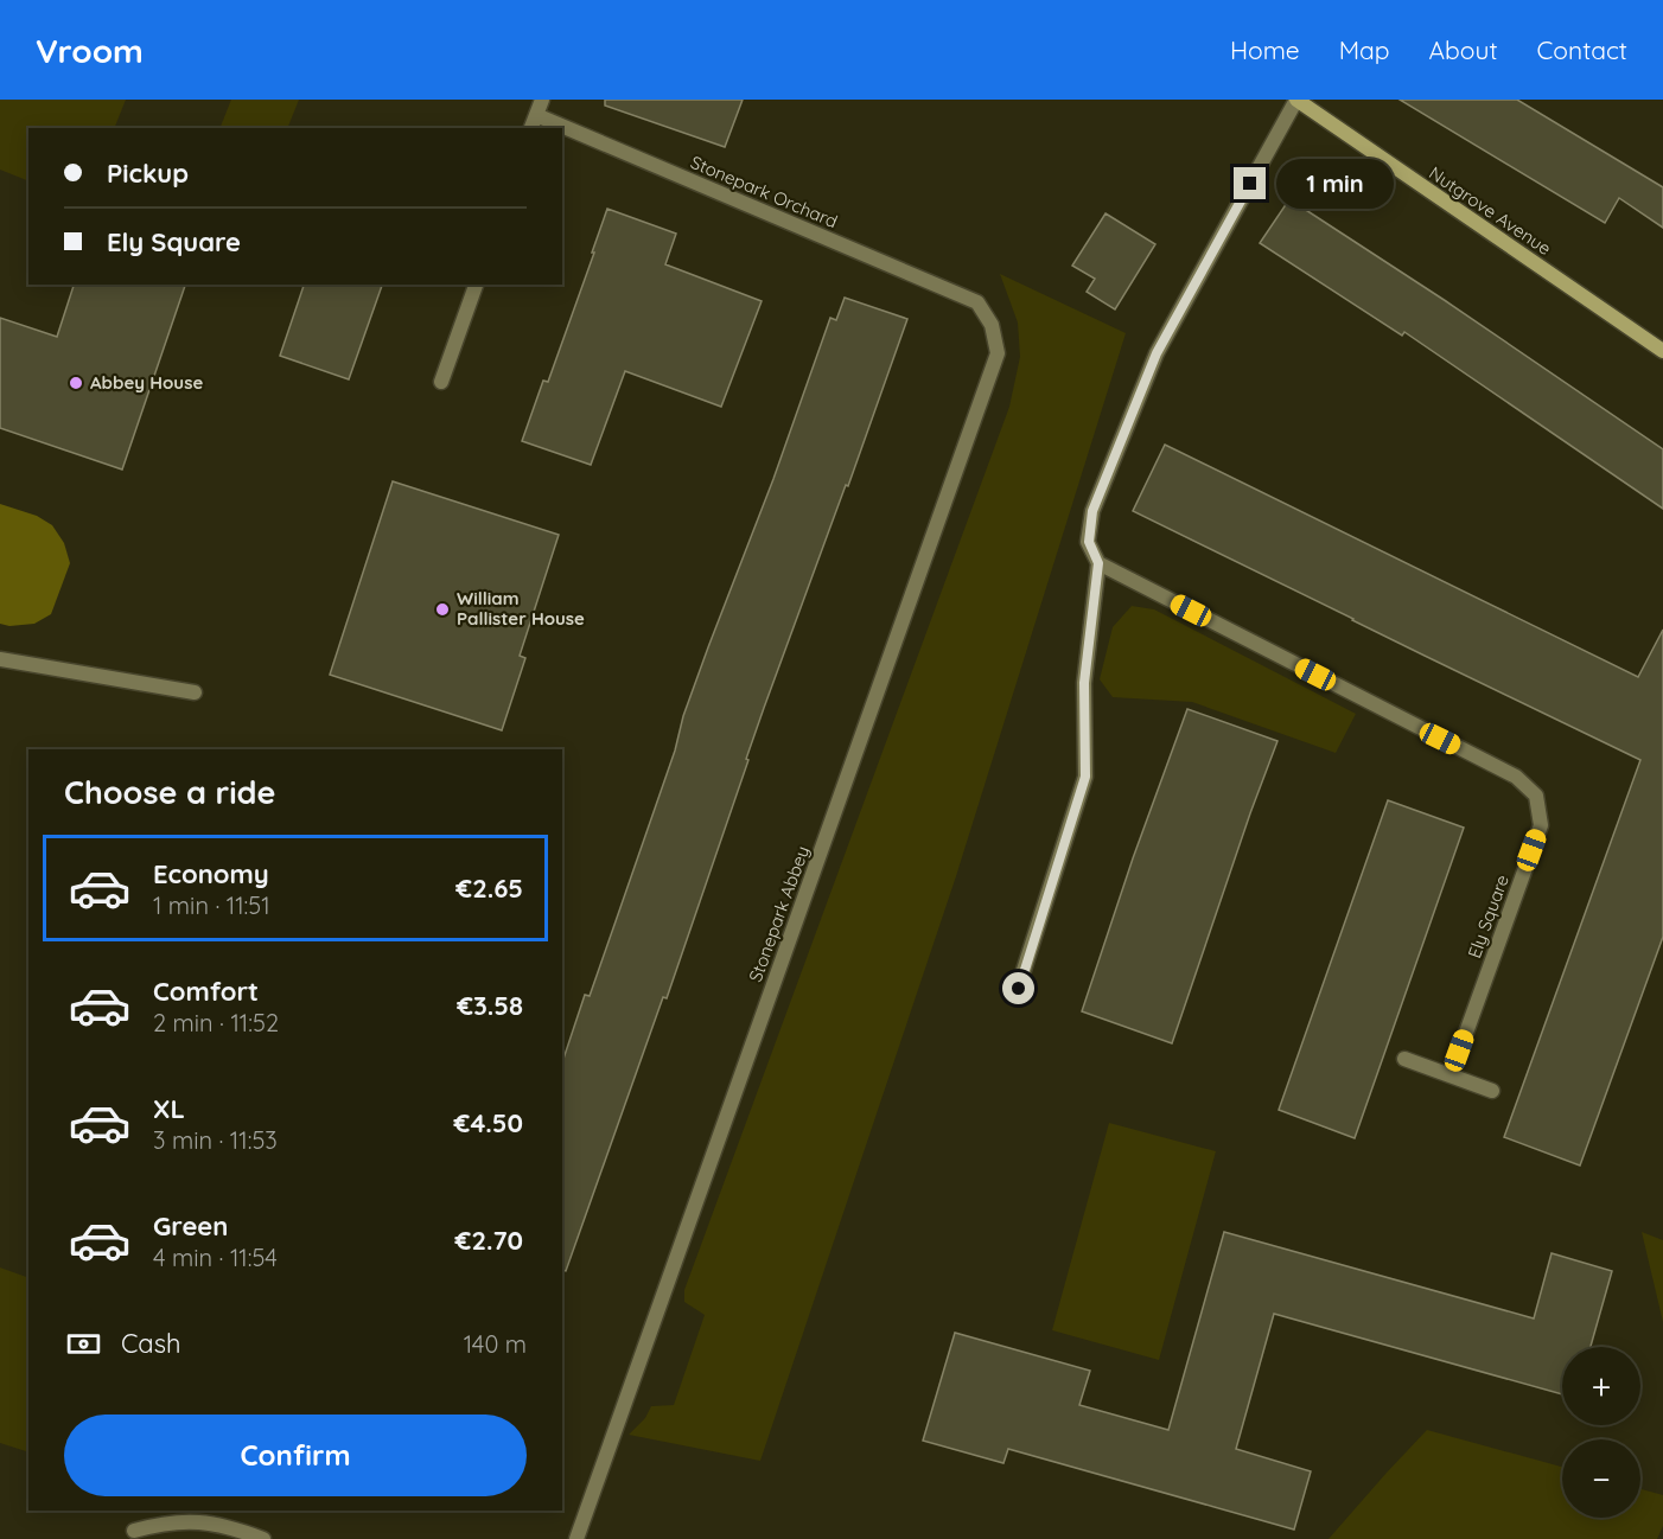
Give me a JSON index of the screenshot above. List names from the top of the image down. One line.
{"streets":{"main road":["Nutgrove Avenue"],"street":["Stonepark Orchard","Stonepark Abbey","Ely Square"]},"crossings":[["Stonepark Orchard","Stonepark Abbey"]],"places":["Abbey House","William Pallister House"],"page":{"header":"Vroom","nav":["Home","Map","About","Contact"],"banner":["Pickup","Ely Square"],"bubble":"1 min","heading":"Choose a ride","list":[{"name":"Economy","note":"1 min · 11:51","value":"€2.65"},{"name":"Comfort","note":"2 min · 11:52","value":"€3.58"},{"name":"XL","note":"3 min · 11:53","value":"€4.50"},{"name":"Green","note":"4 min · 11:54","value":"€2.70"}],"pay":["Cash","140 m"],"map_buttons":["+","−"],"buttons":"Confirm"}}
